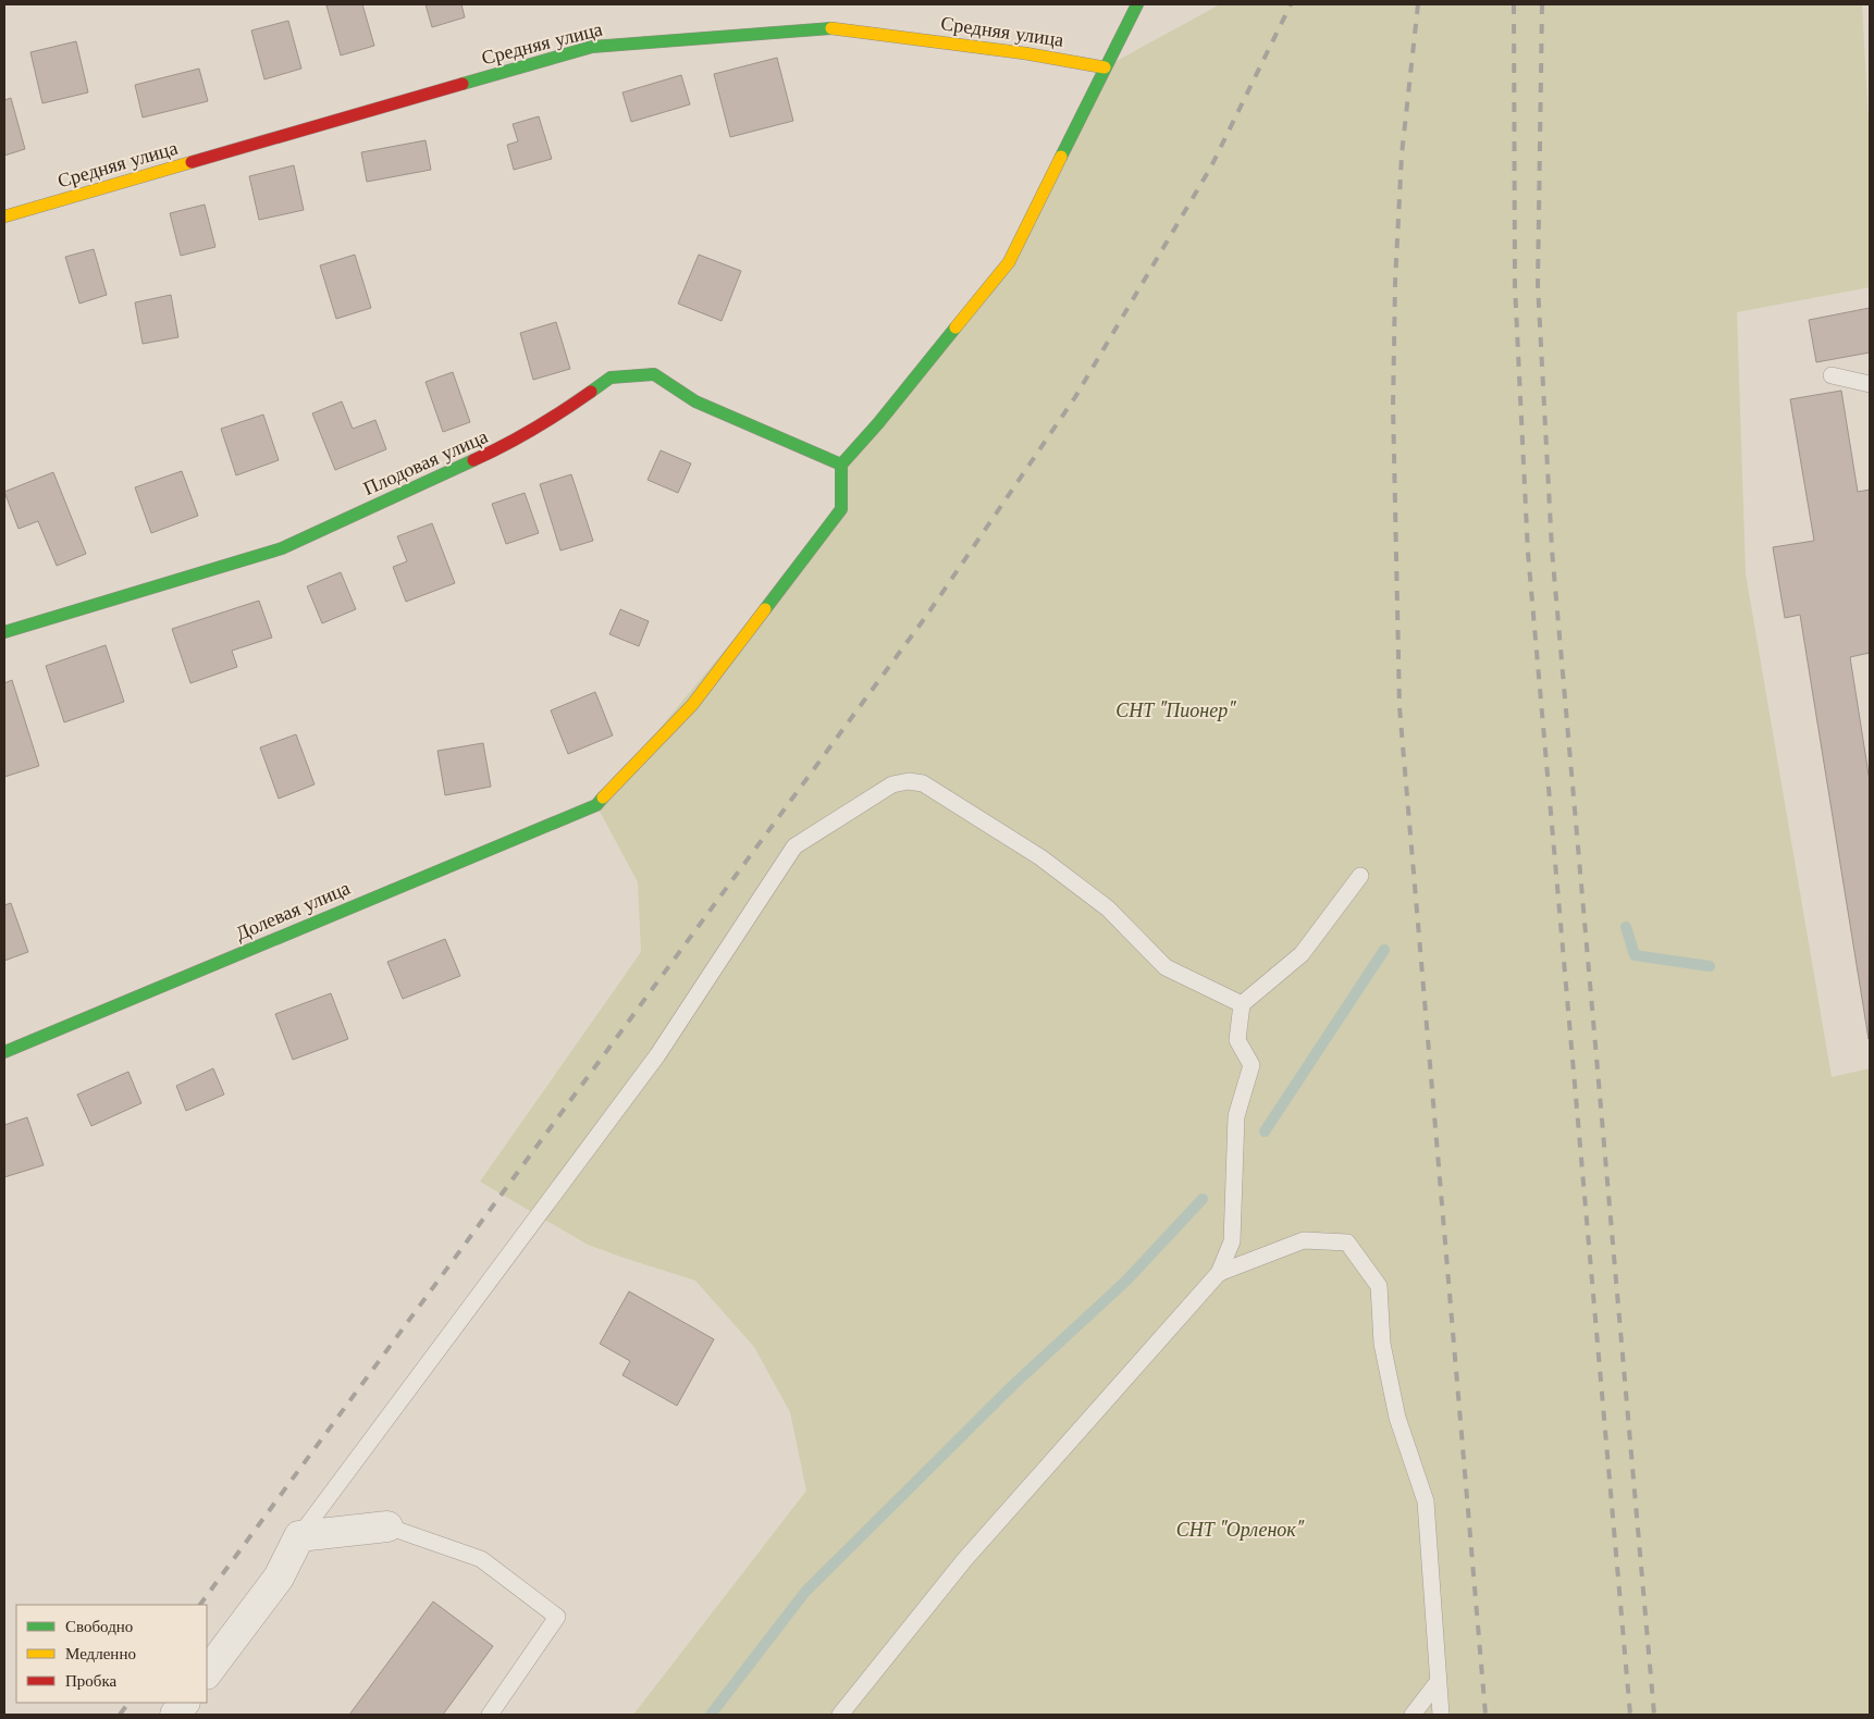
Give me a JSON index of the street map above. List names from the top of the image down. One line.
{"streets":{"street":["Средняя улица","Плодовая улица","Долевая улица"]},"crossings":[["Плодовая улица","Долевая улица"]],"parks":["СНТ \"Пионер\"","СНТ \"Орленок\""],"legend":["Свободно","Медленно","Пробка"]}
